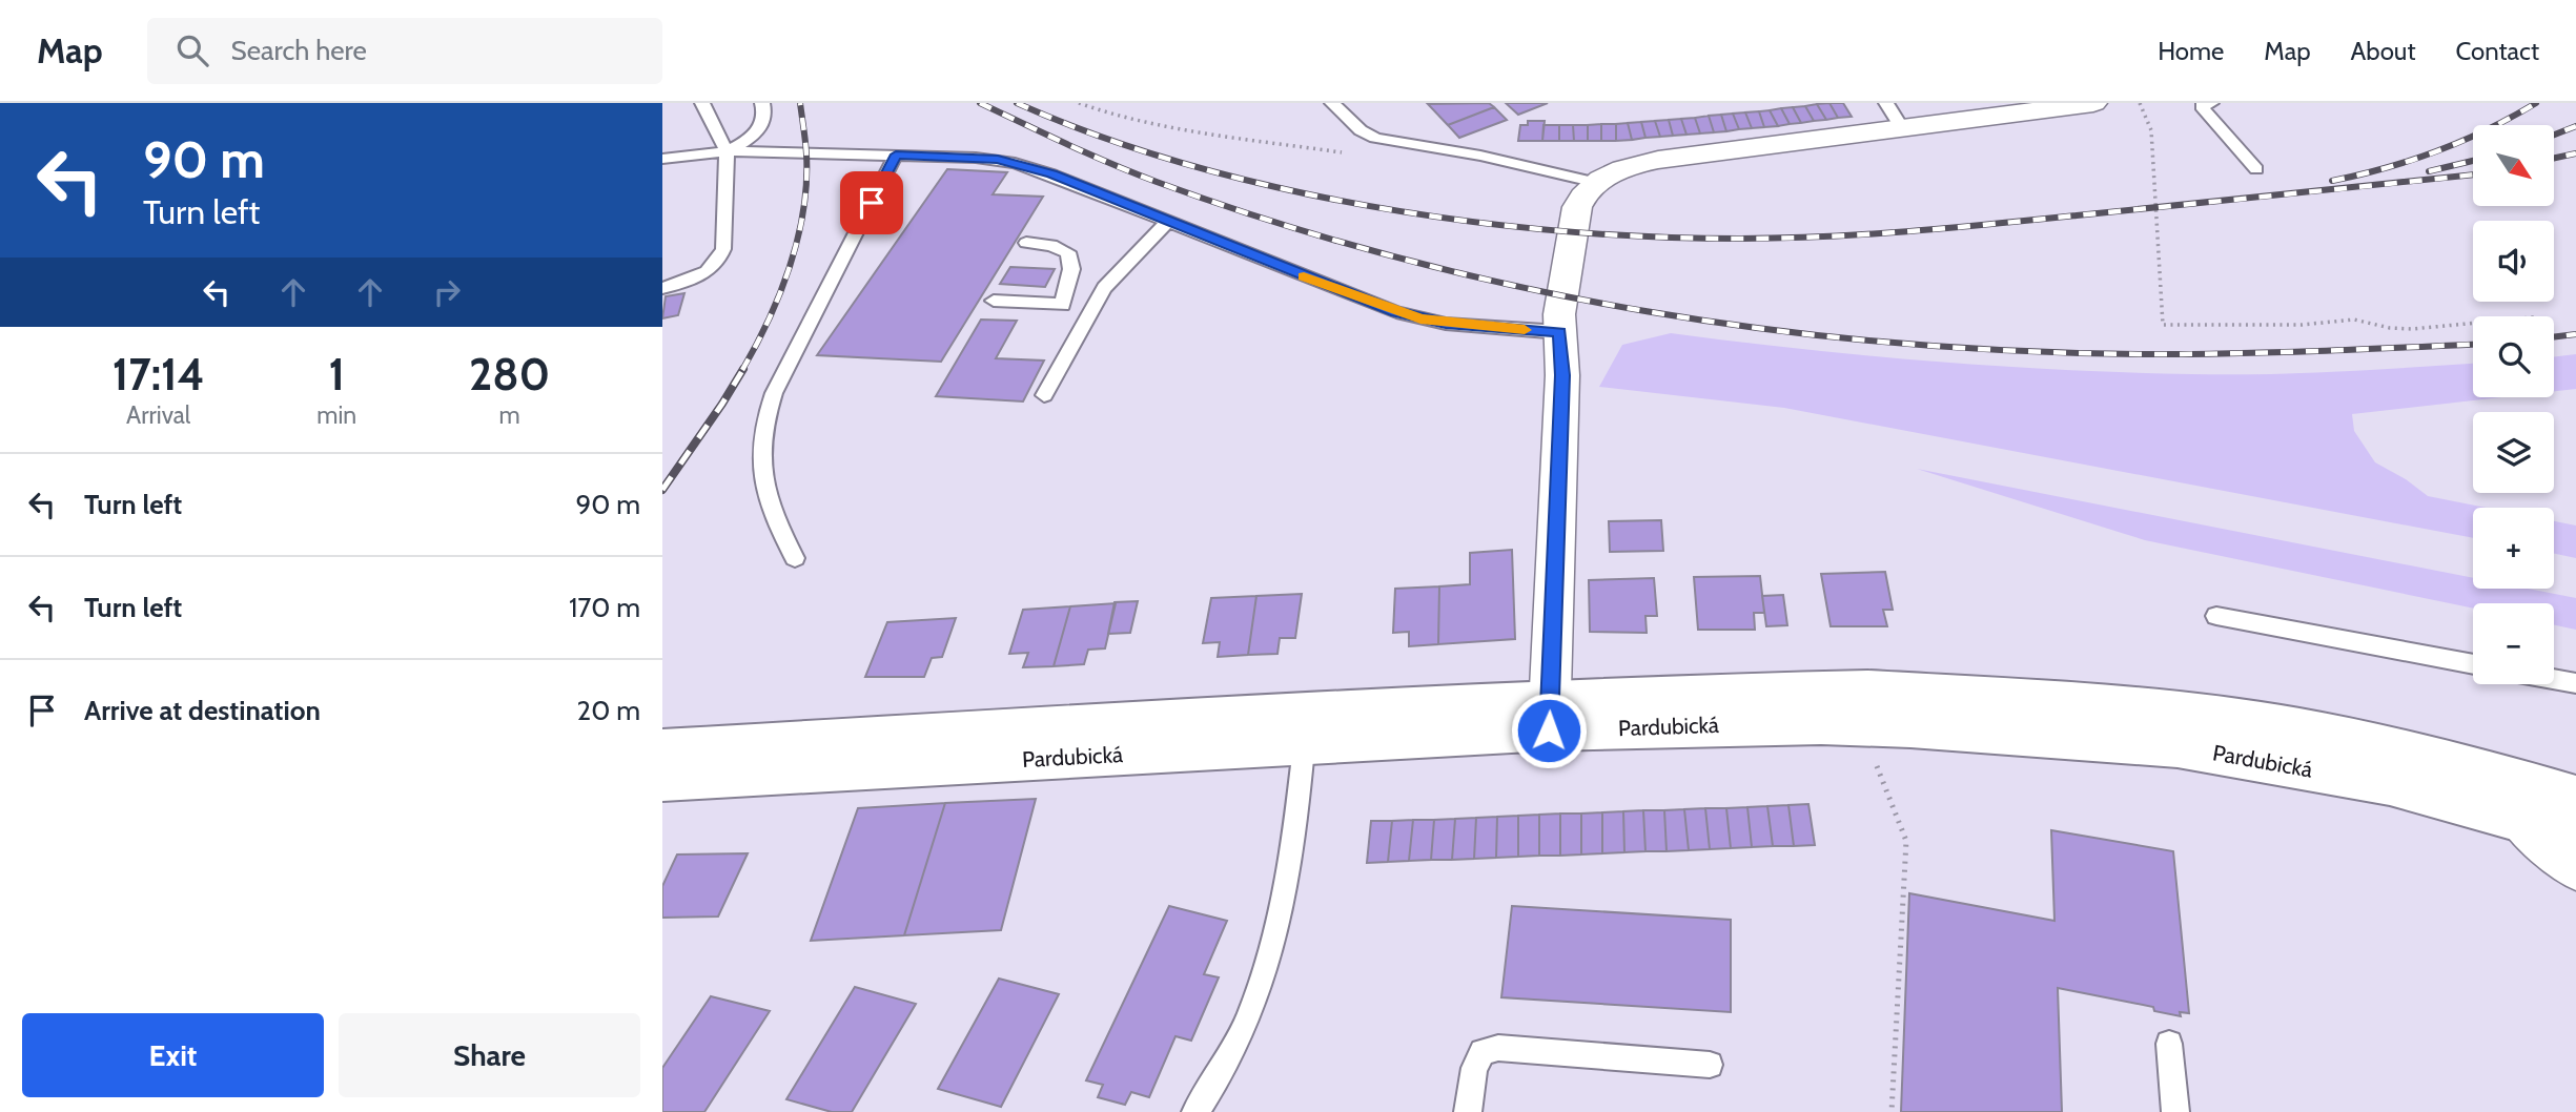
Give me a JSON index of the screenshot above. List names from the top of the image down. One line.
{"streets":{"main road":["Pardubická"]},"north":"bottom right","page":{"header":"Map","search":"Search here","nav":["Home","Map","About","Contact"],"turn":["90 m","Turn left"],"map_buttons":["+","−"],"eta":["17:14","Arrival","1","min","280","m"],"list":[{"name":"Turn left","value":"90 m"},{"name":"Turn left","value":"170 m"},{"name":"Arrive at destination","value":"20 m"}],"buttons":["Exit","Share"]}}
